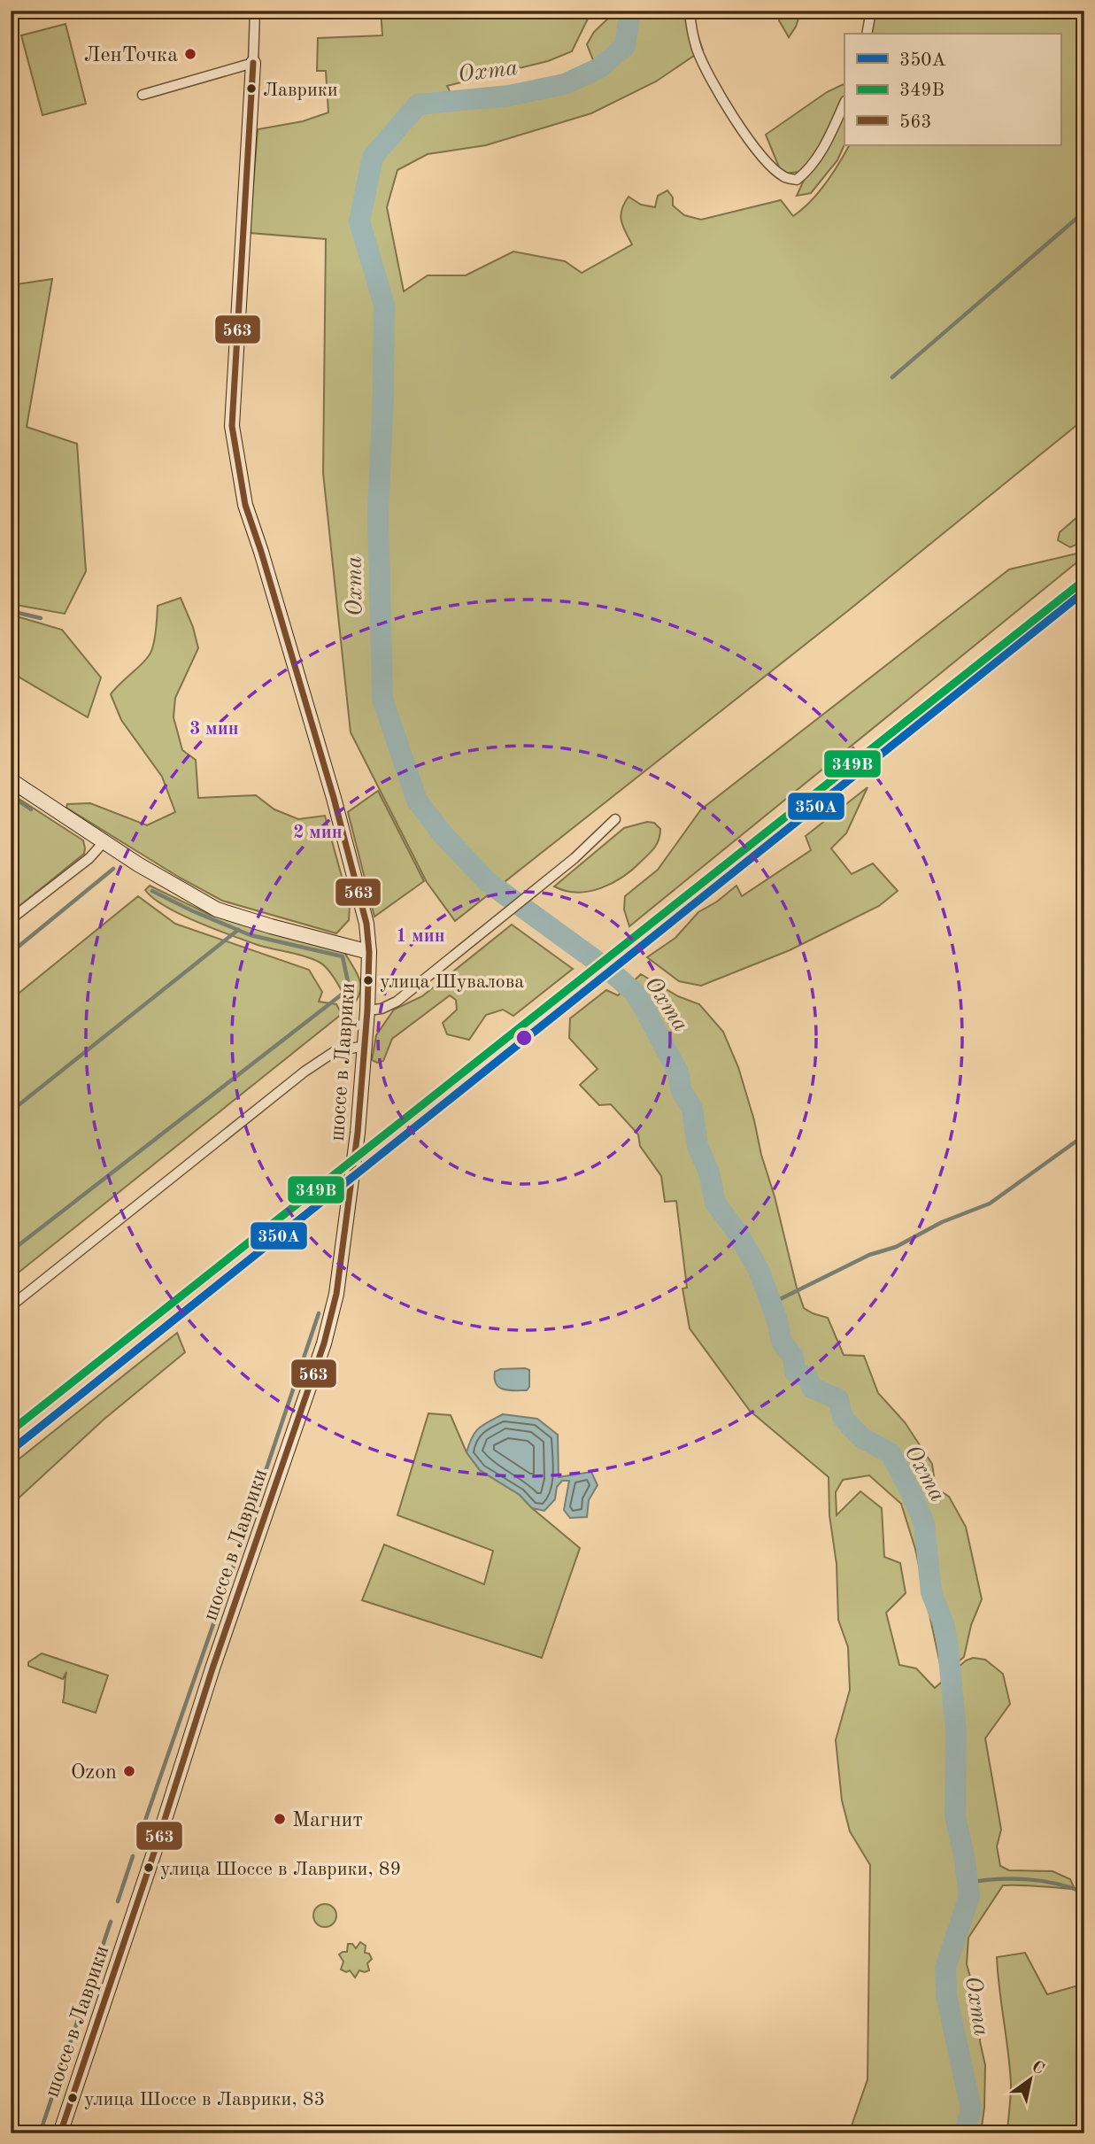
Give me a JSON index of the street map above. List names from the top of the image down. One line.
{"streets":{"street":["шоссе в Лаврики"]},"water":["Охта"],"places":["ЛенТочка","Лаврики","улица Шувалова","Ozon","Магнит","улица Шоссе в Лаврики, 89","улица Шоссе в Лаврики, 83"],"lines":["transit line 563","transit line 349В","transit line 350А"],"legend":["350А","349В","563"],"north":"top right","rings":["3 мин","2 мин","1 мин"]}
